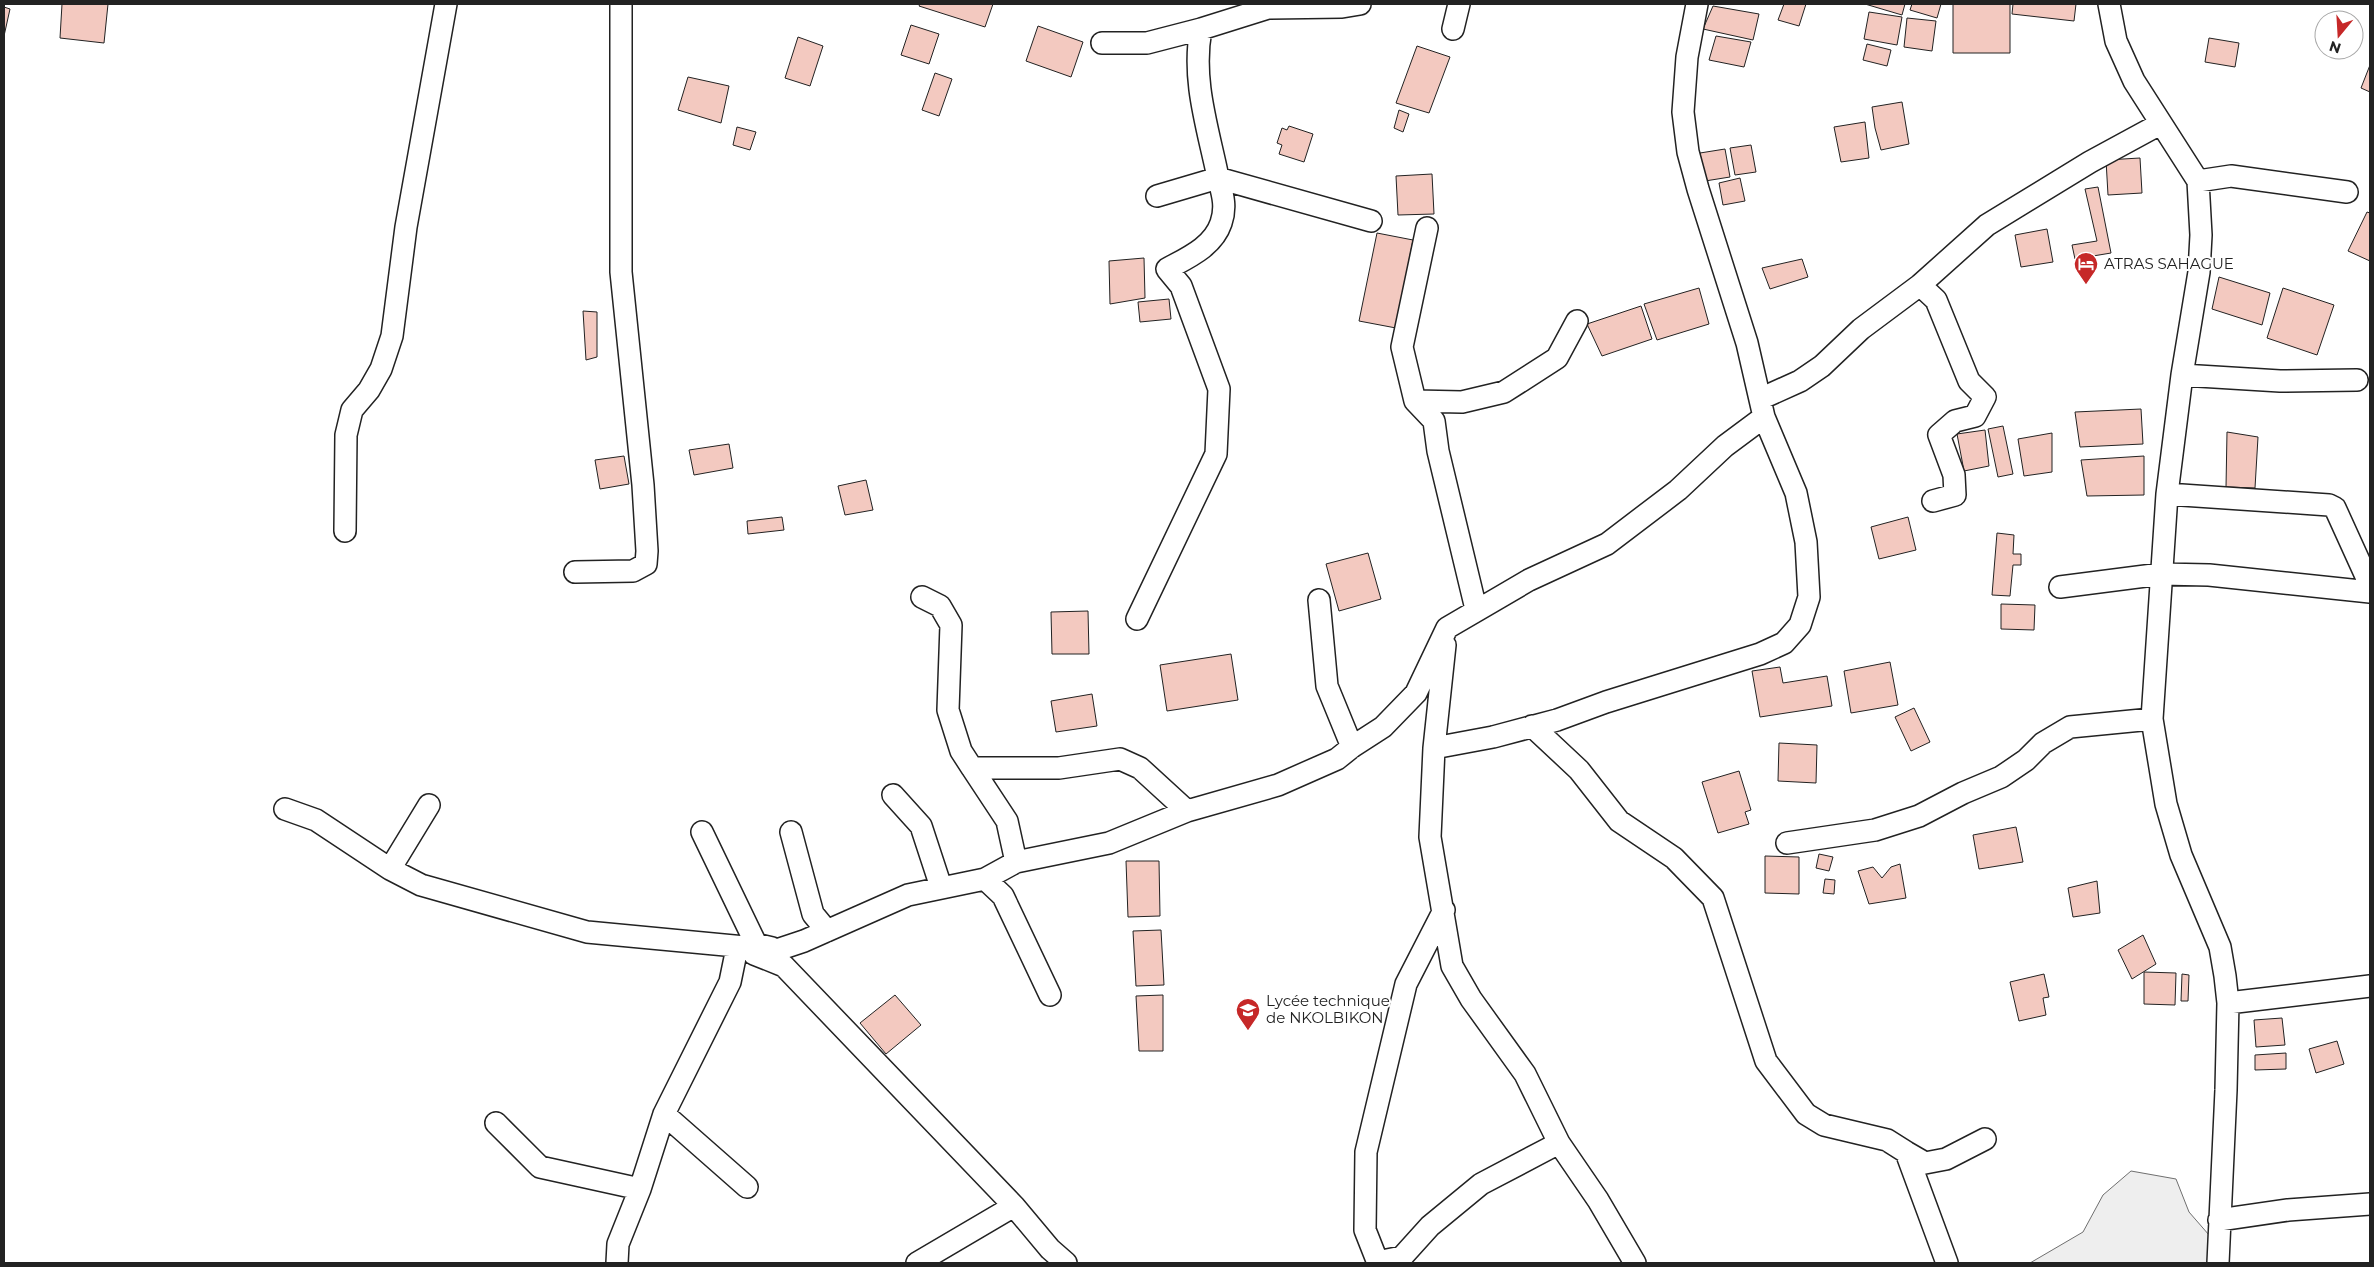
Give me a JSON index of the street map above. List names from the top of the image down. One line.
{"places":{"hotel":["ATRAS SAHAGUE"],"school or university":["Lycée technique de NKOLBIKON"]},"north":"bottom"}
